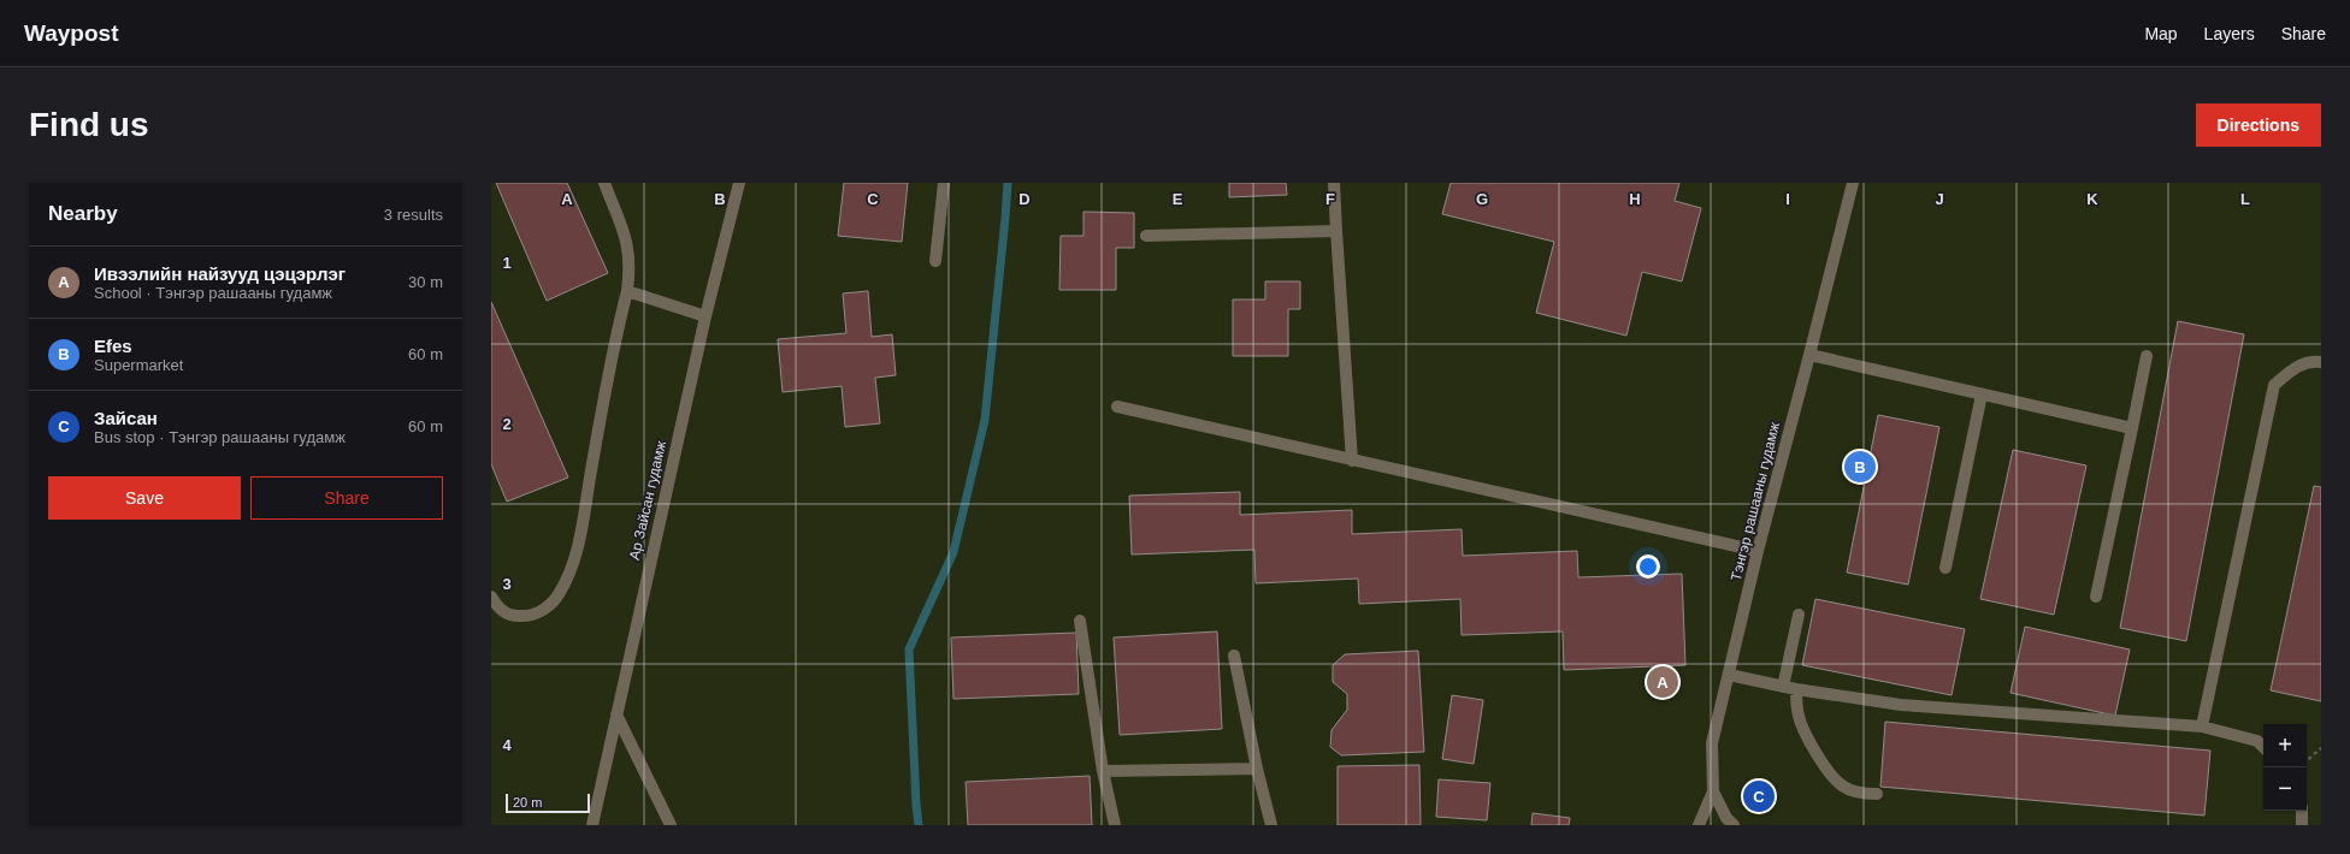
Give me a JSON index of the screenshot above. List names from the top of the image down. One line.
{"streets":{"street":["Ар Зайсан гудамж","Тэнгэр рашааны гудамж"]},"scale_bar":"20 m","page":{"header":"Waypost","nav":["Map","Layers","Share"],"buttons":["Directions",["Save","Share"]],"title":"Find us","heading":["Nearby","3 results"],"list":[{"mark":"A","name":"Ивээлийн найзууд цэцэрлэг","note":"School · Тэнгэр рашааны гудамж","value":"30 m"},{"mark":"B","name":"Efes","note":"Supermarket","value":"60 m"},{"mark":"C","name":"Зайсан","note":"Bus stop · Тэнгэр рашааны гудамж","value":"60 m"}],"pins":["B","A","C"],"map_buttons":["+","−"],"scale":"20 m"},"grid":{"columns":["A","B","C","D","E","F","G","H","I","J","K","L"],"rows":["1","2","3","4"]}}
